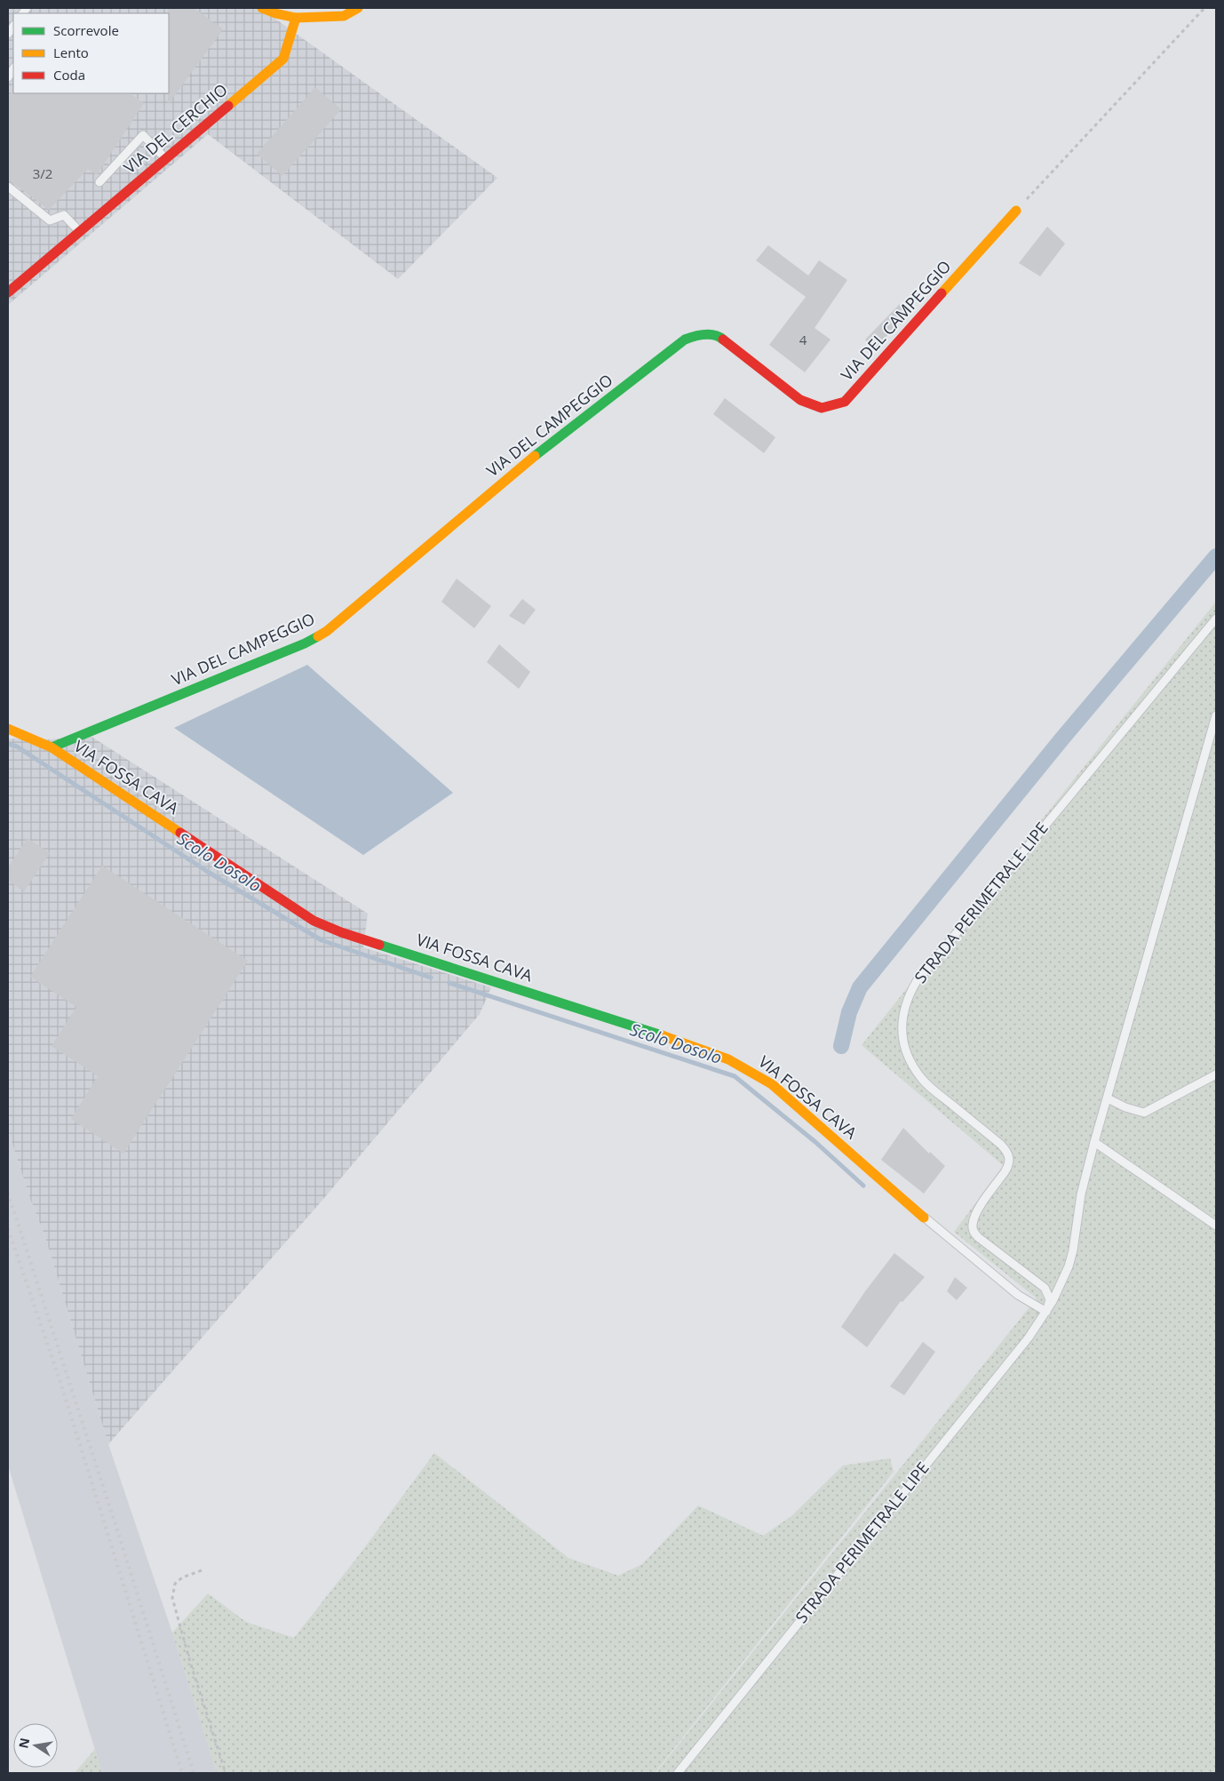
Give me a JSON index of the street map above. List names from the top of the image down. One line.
{"streets":{"street":["VIA DEL CERCHIO","VIA DEL CAMPEGGIO","VIA FOSSA CAVA"],"lane":["STRADA PERIMETRALE LIPE"]},"crossings":[["VIA DEL CAMPEGGIO","VIA FOSSA CAVA"]],"water":["Scolo Dosolo"],"house_numbers":["3/2","4"],"legend":["Scorrevole","Lento","Coda"],"north":"left"}
